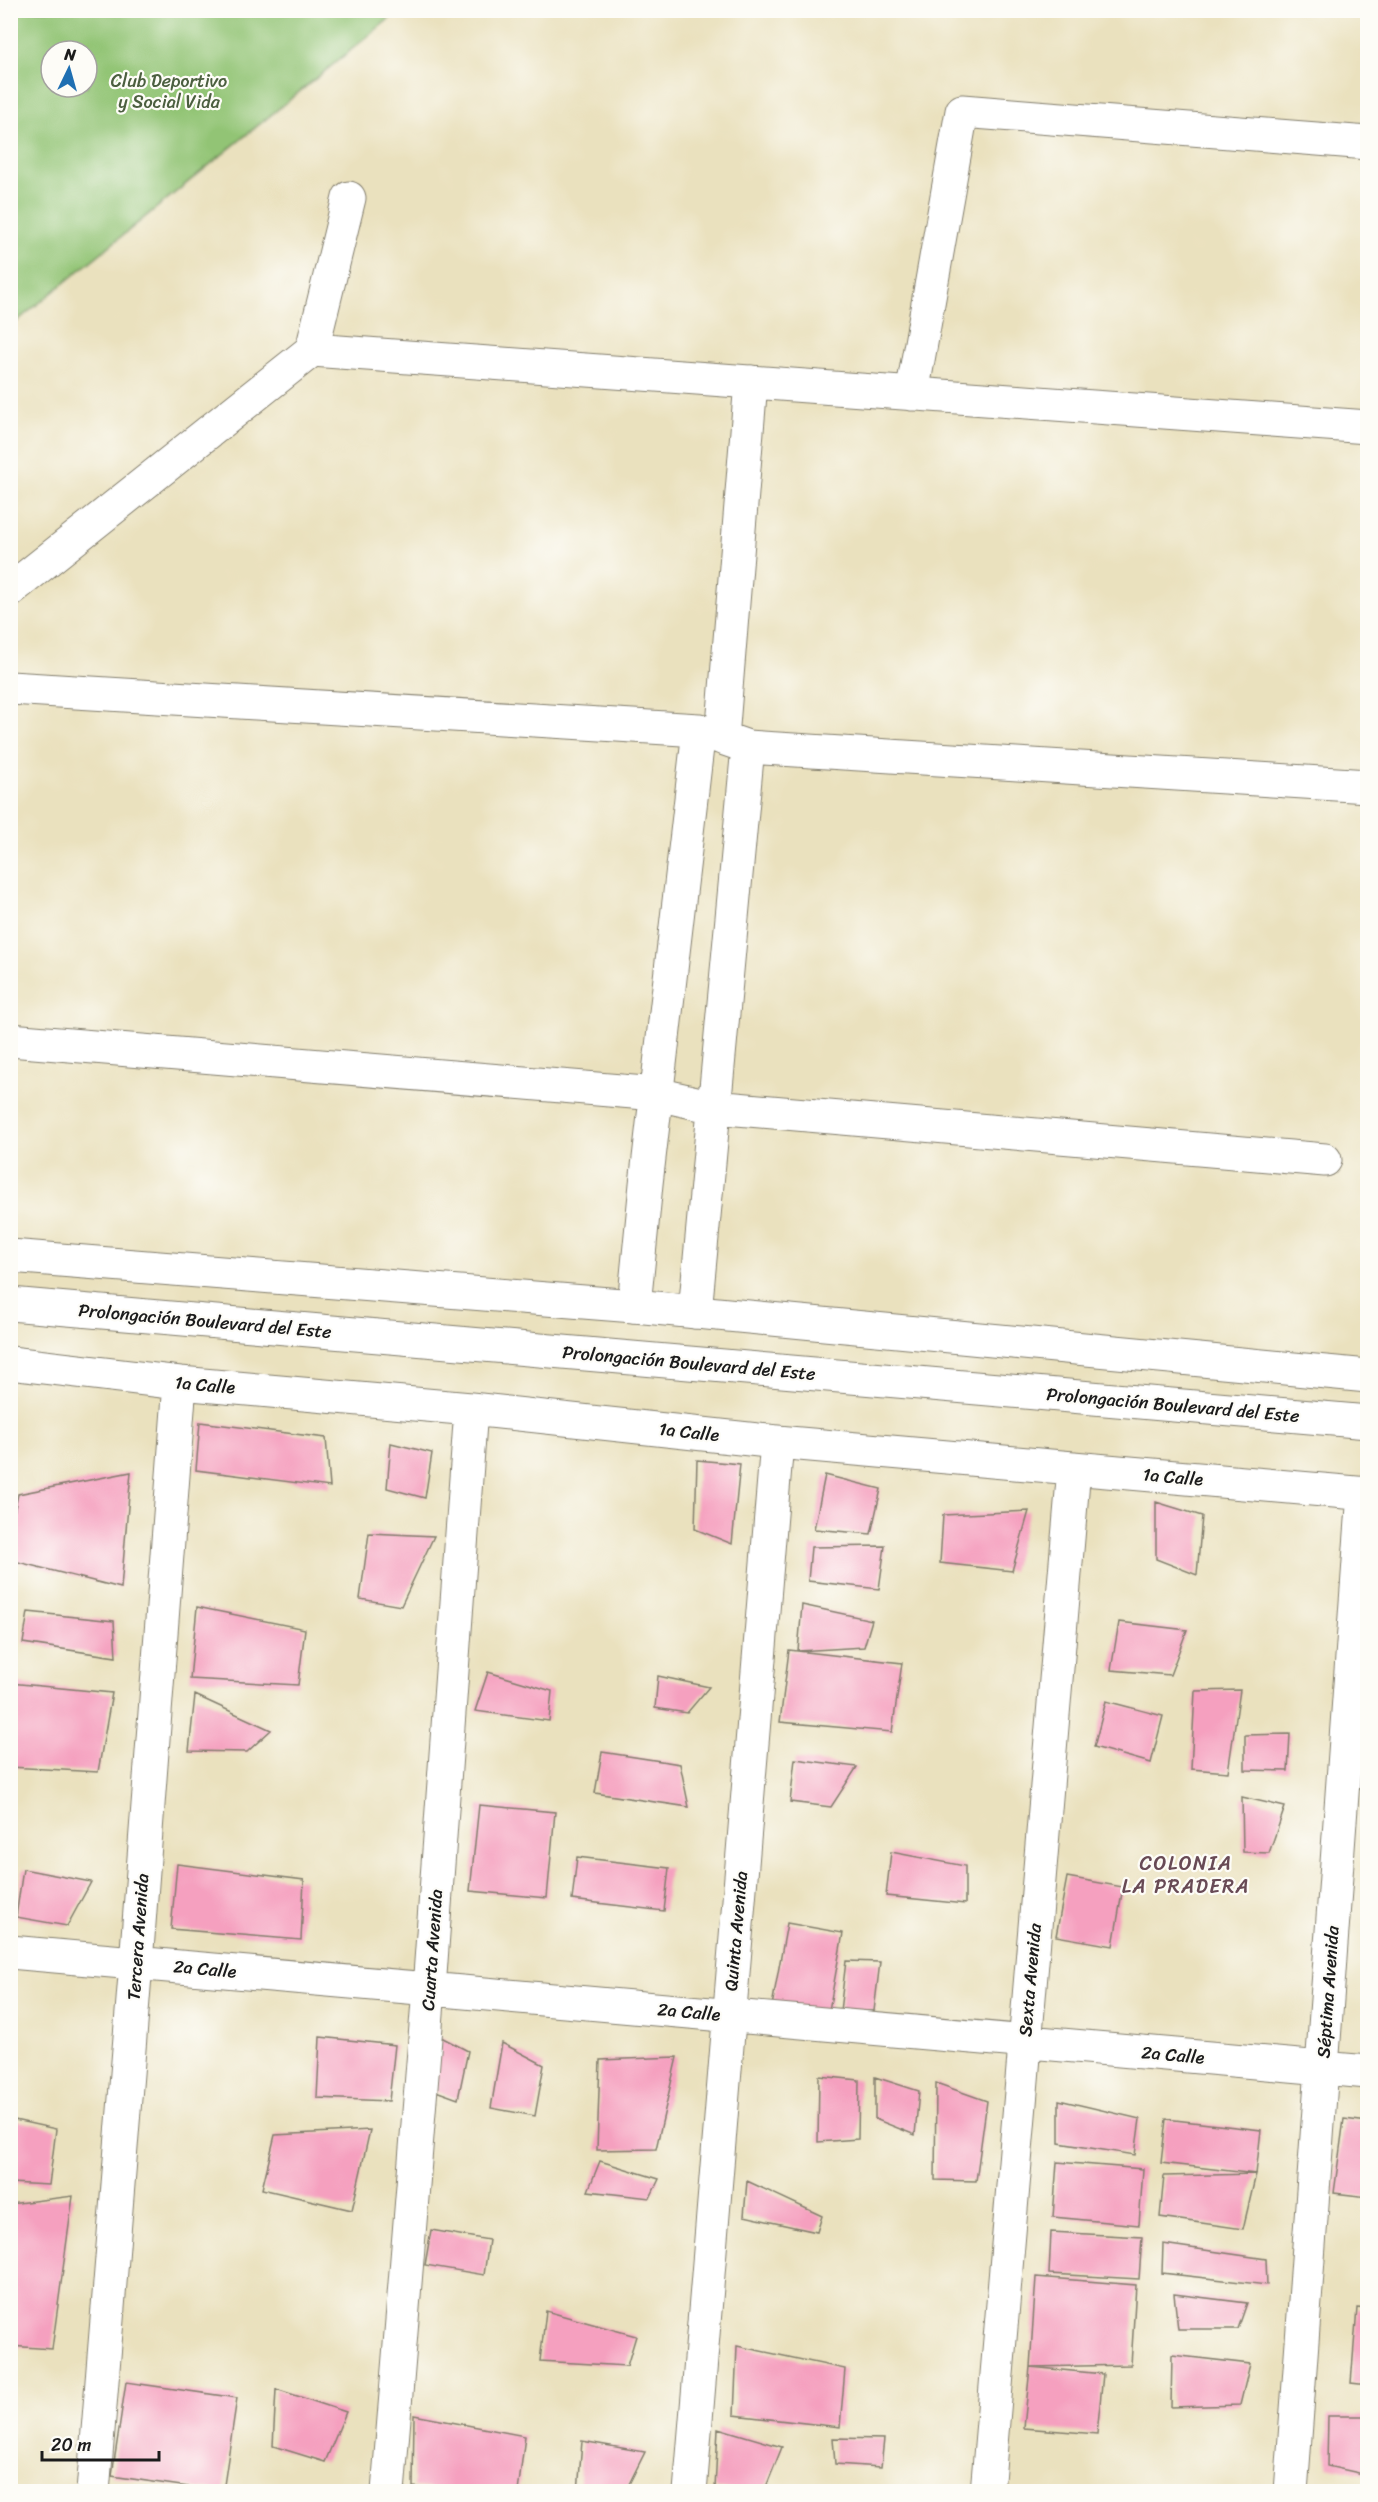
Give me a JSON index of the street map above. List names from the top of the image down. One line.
{"streets":{"street":["Prolongación Boulevard del Este","1a Calle","Quinta Avenida","Tercera Avenida","Cuarta Avenida","2a Calle","Sexta Avenida","Séptima Avenida"]},"crossings":[["1a Calle","Quinta Avenida"],["1a Calle","Tercera Avenida"],["1a Calle","Cuarta Avenida"],["1a Calle","Sexta Avenida"],["1a Calle","Séptima Avenida"],["Quinta Avenida","2a Calle"],["Tercera Avenida","2a Calle"],["Cuarta Avenida","2a Calle"],["2a Calle","Sexta Avenida"],["2a Calle","Séptima Avenida"]],"districts":["COLONIA LA PRADERA"],"parks":["Club Deportivo y Social Vida"],"scale_bar":"20 m","north":"top"}
